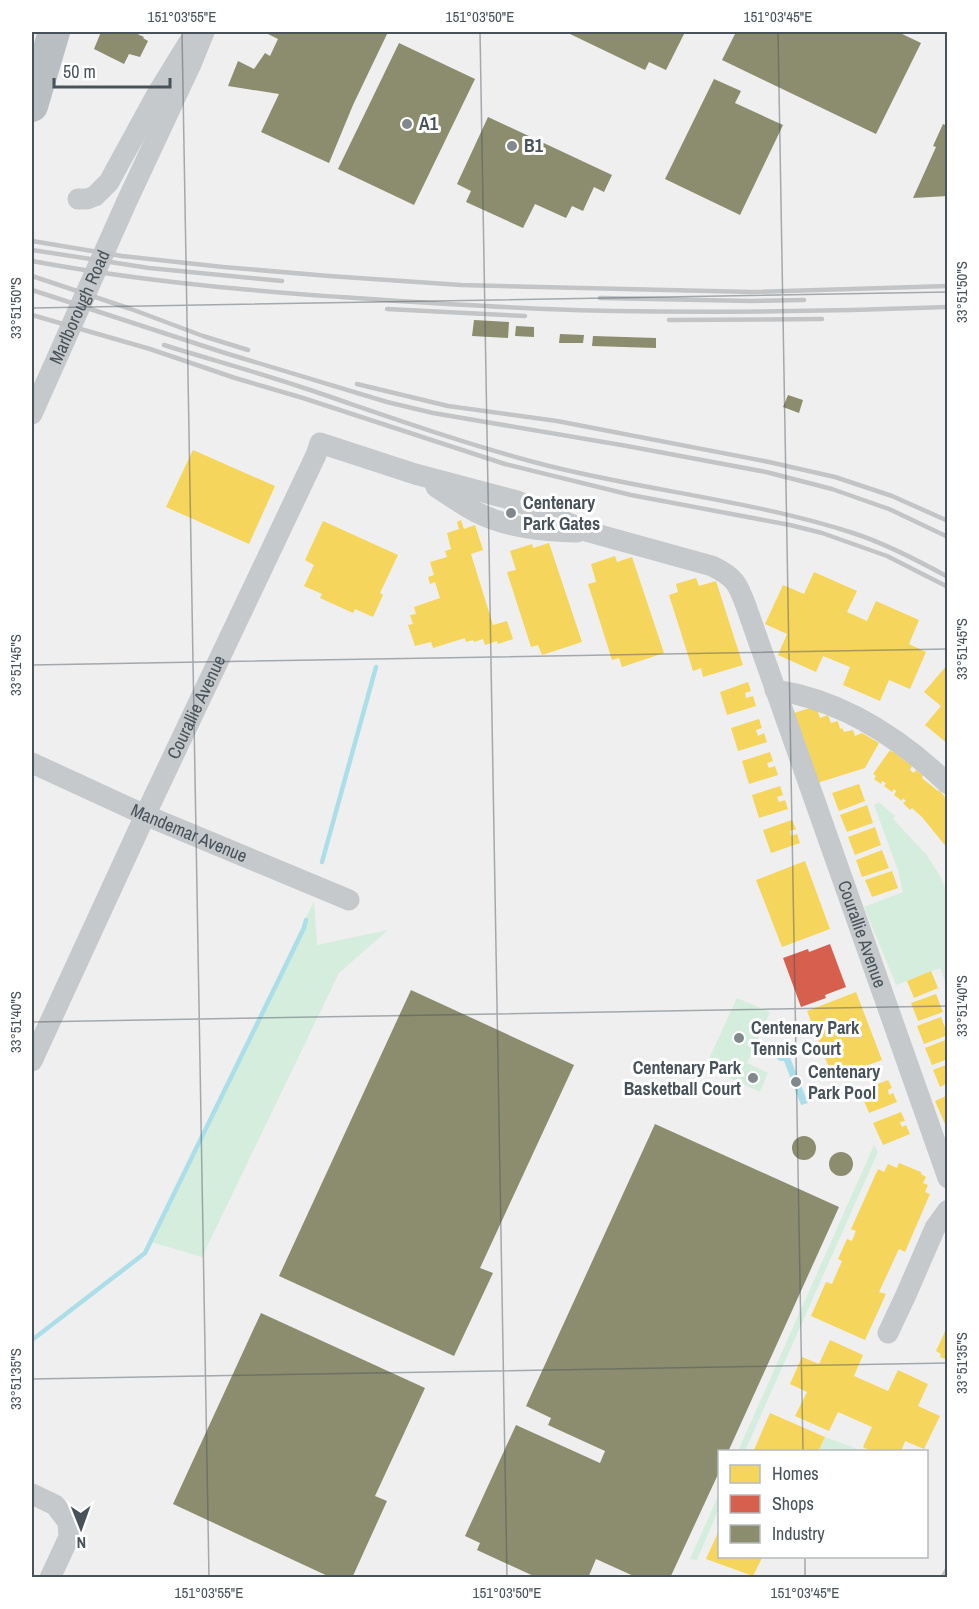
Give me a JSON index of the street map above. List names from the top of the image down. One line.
{"streets":{"street":["Marlborough Road","Courallie Avenue","Mandemar Avenue"]},"crossings":[["Courallie Avenue","Mandemar Avenue"]],"places":["A1","B1","Centenary Park Gates","Centenary Park Tennis Court","Centenary Park Basketball Court","Centenary Park Pool"],"legend":["Homes","Shops","Industry"],"scale_bar":"50 m","north":"bottom","coordinates":["151°03'55\"E","151°03'50\"E","151°03'45\"E","33°51'50\"S","33°51'45\"S","33°51'40\"S","33°51'35\"S"]}
